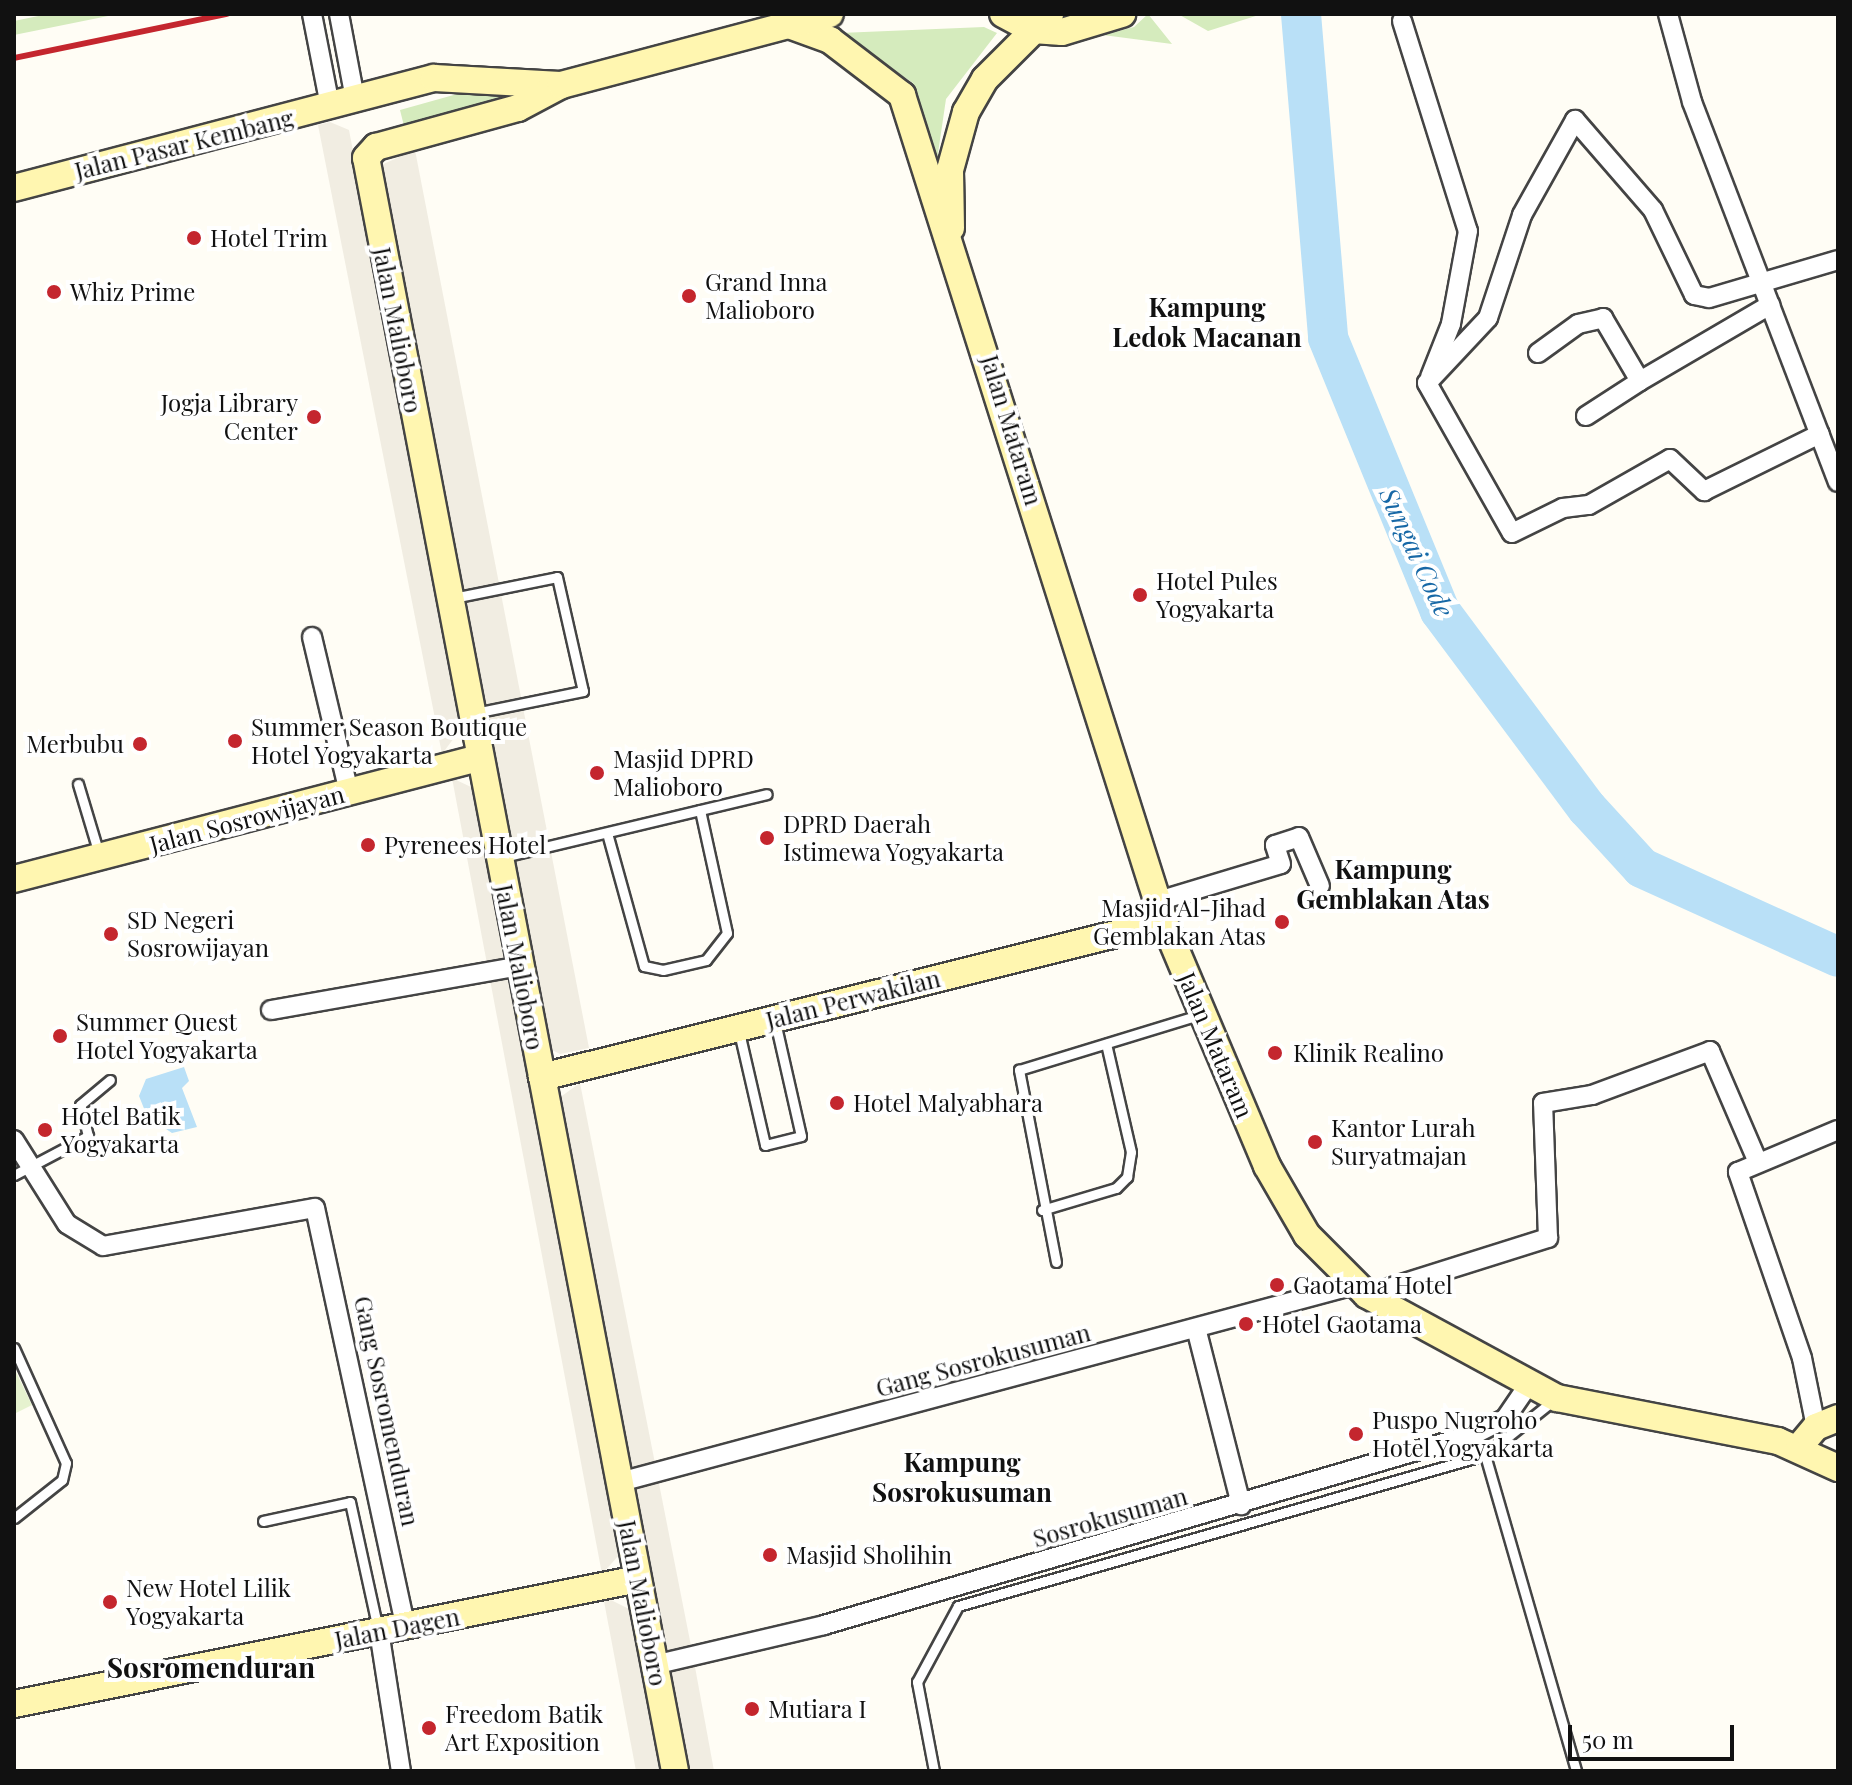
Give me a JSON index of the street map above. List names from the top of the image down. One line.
{"streets":{"main road":["Jalan Pasar Kembang","Jalan Malioboro","Jalan Mataram","Jalan Sosrowijayan","Jalan Perwakilan","Jalan Dagen"],"street":["Gang Sosrokusuman","Gang Sosromenduran","Sosrokusuman"]},"crossings":[["Jalan Pasar Kembang","Jalan Malioboro"],["Jalan Malioboro","Jalan Sosrowijayan"],["Jalan Malioboro","Jalan Perwakilan"],["Jalan Malioboro","Gang Sosrokusuman"],["Jalan Malioboro","Sosrokusuman"],["Jalan Malioboro","Jalan Dagen"],["Jalan Mataram","Jalan Perwakilan"],["Jalan Mataram","Gang Sosrokusuman"],["Jalan Mataram","Sosrokusuman"],["Gang Sosromenduran","Jalan Dagen"]],"districts":["Kampung Ledok Macanan","Kampung Gemblakan Atas","Kampung Sosrokusuman","Sosromenduran"],"water":["Sungai Code"],"places":["Hotel Trim","Whiz Prime","Grand Inna Malioboro","Jogja Library Center","Hotel Pules Yogyakarta","Summer Season Boutique Hotel Yogyakarta","Merbubu","Masjid DPRD Malioboro","DPRD Daerah Istimewa Yogyakarta","Pyrenees Hotel","Masjid Al-Jihad Gemblakan Atas","SD Negeri Sosrowijayan","Summer Quest Hotel Yogyakarta","Klinik Realino","Hotel Malyabhara","Hotel Batik Yogyakarta","Kantor Lurah Suryatmajan","Gaotama Hotel","Hotel Gaotama","Puspo Nugroho Hotel Yogyakarta","Masjid Sholihin","New Hotel Lilik Yogyakarta","Mutiara I","Freedom Batik Art Exposition"],"scale_bar":"50 m"}
